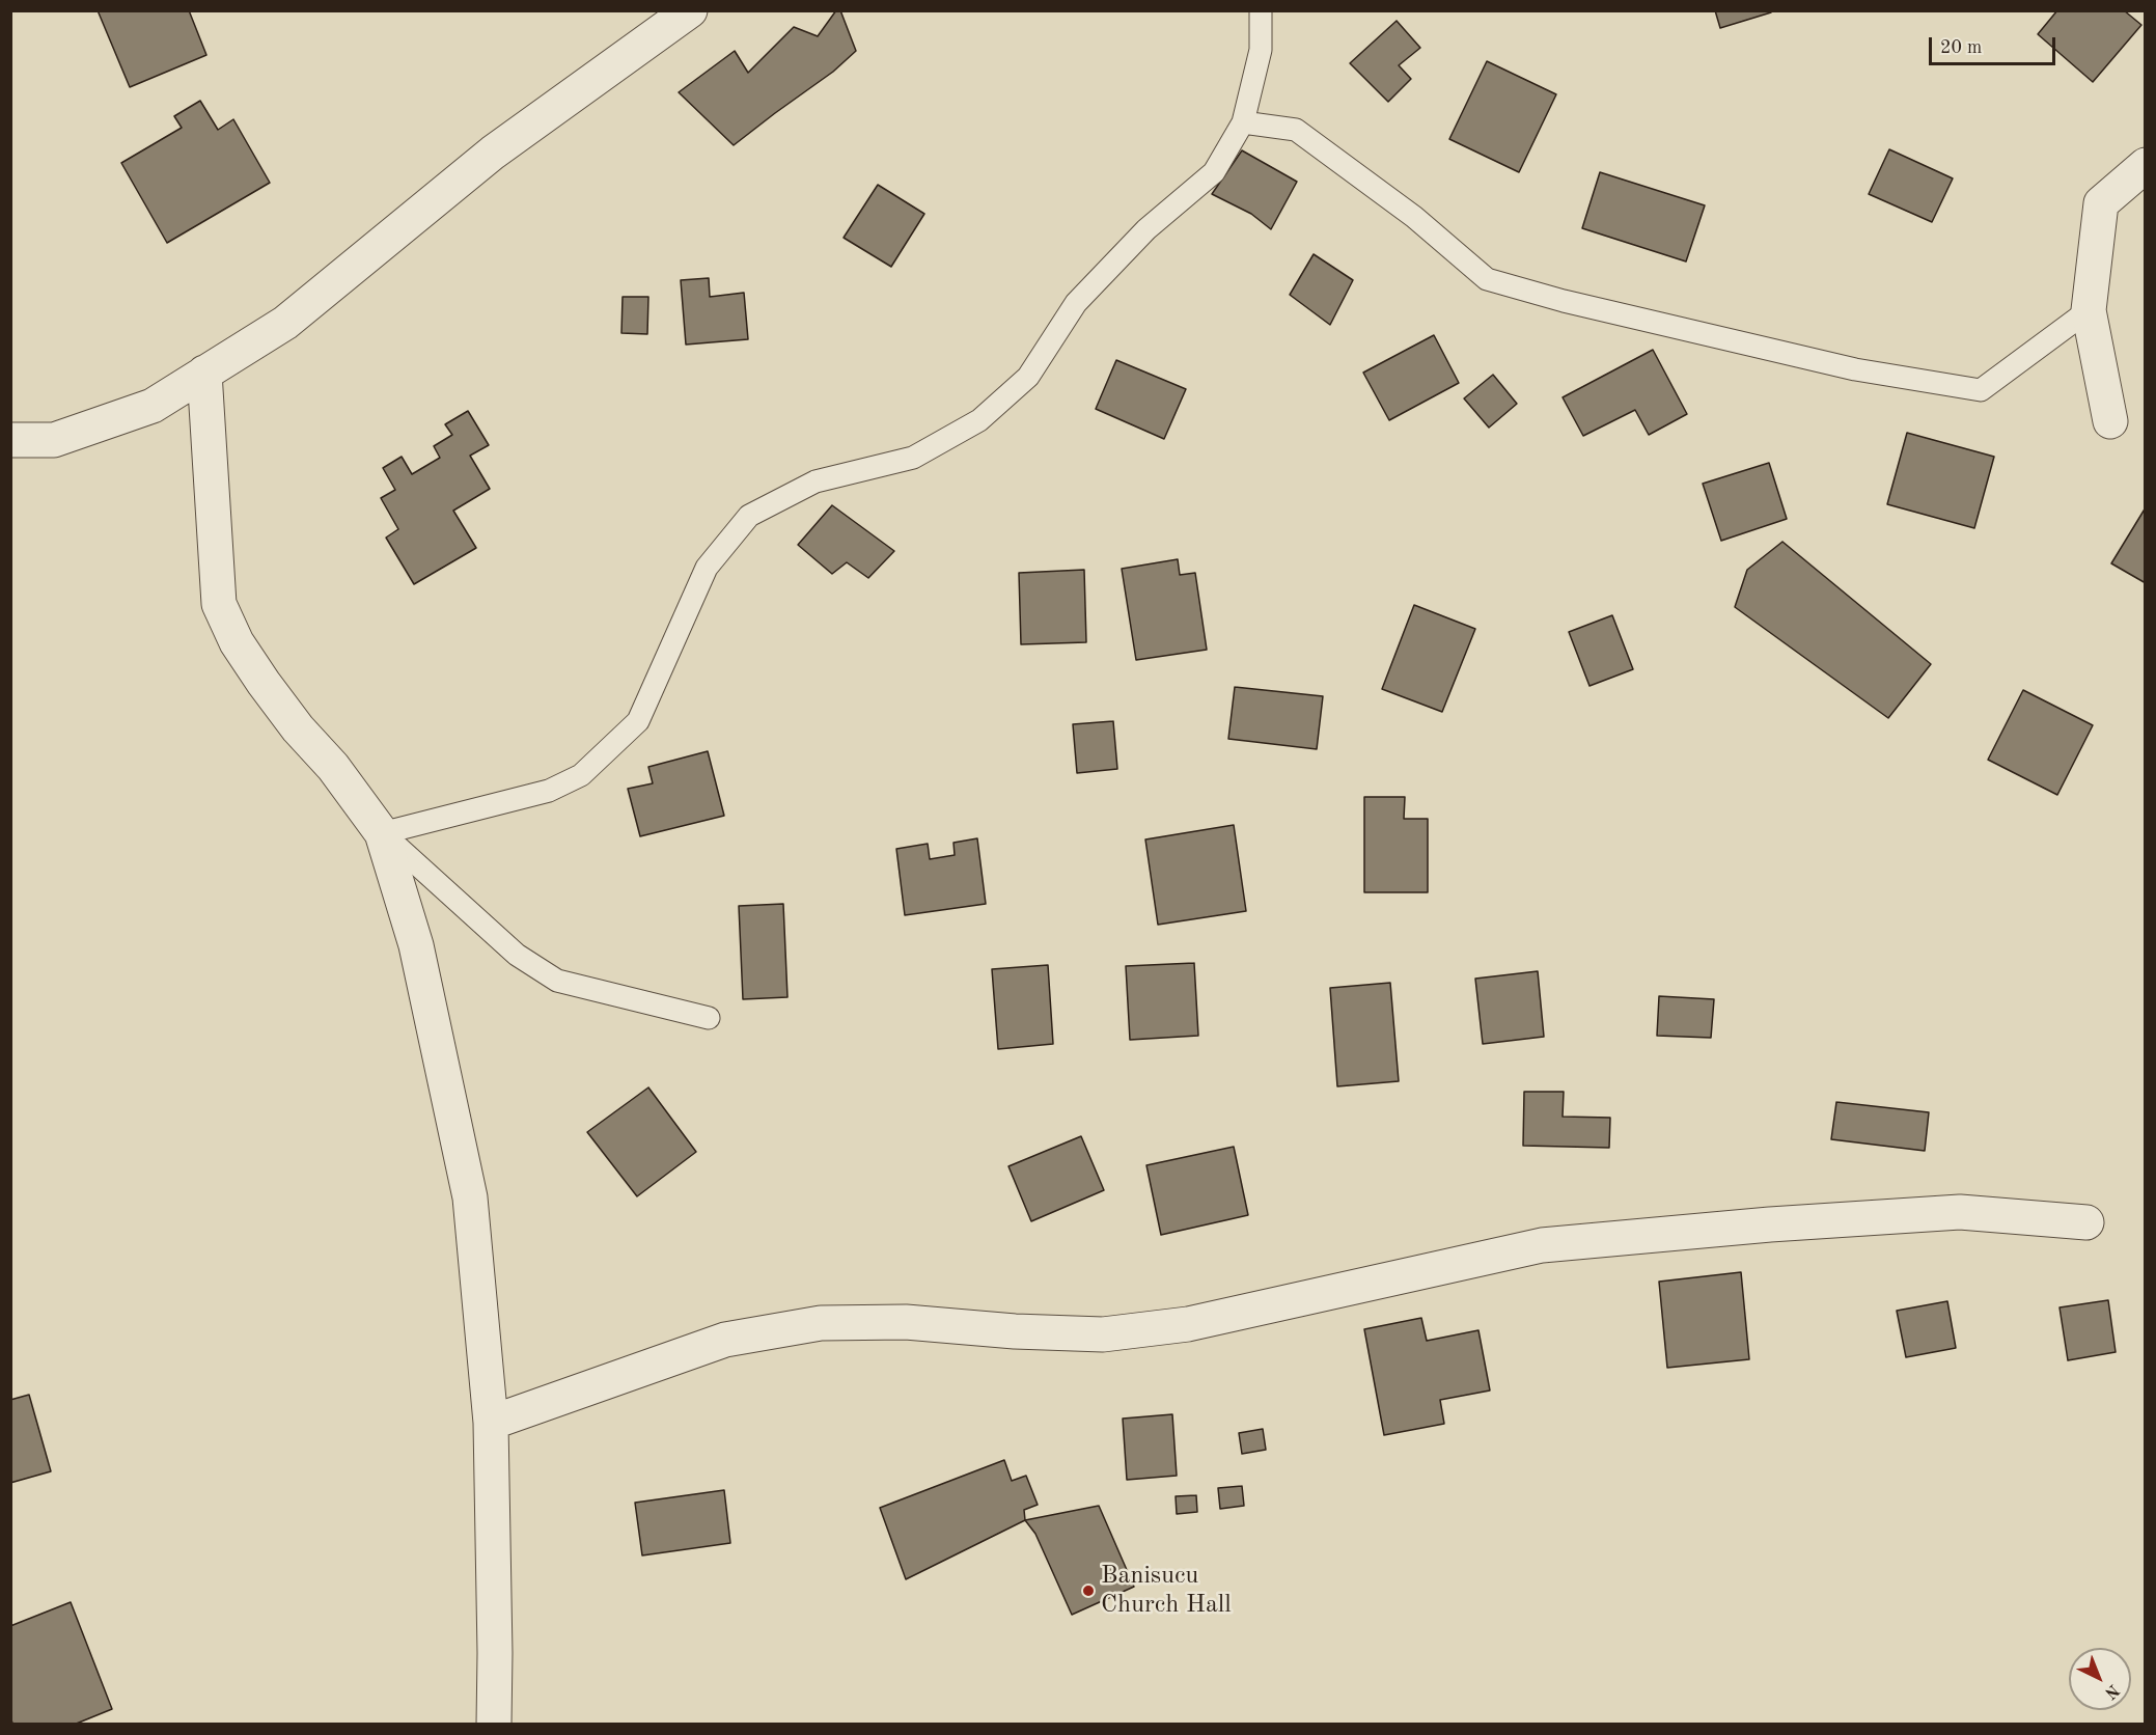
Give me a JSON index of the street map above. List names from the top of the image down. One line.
{"places":["Banisucu Church Hall"],"scale_bar":"20 m","north":"bottom right"}
